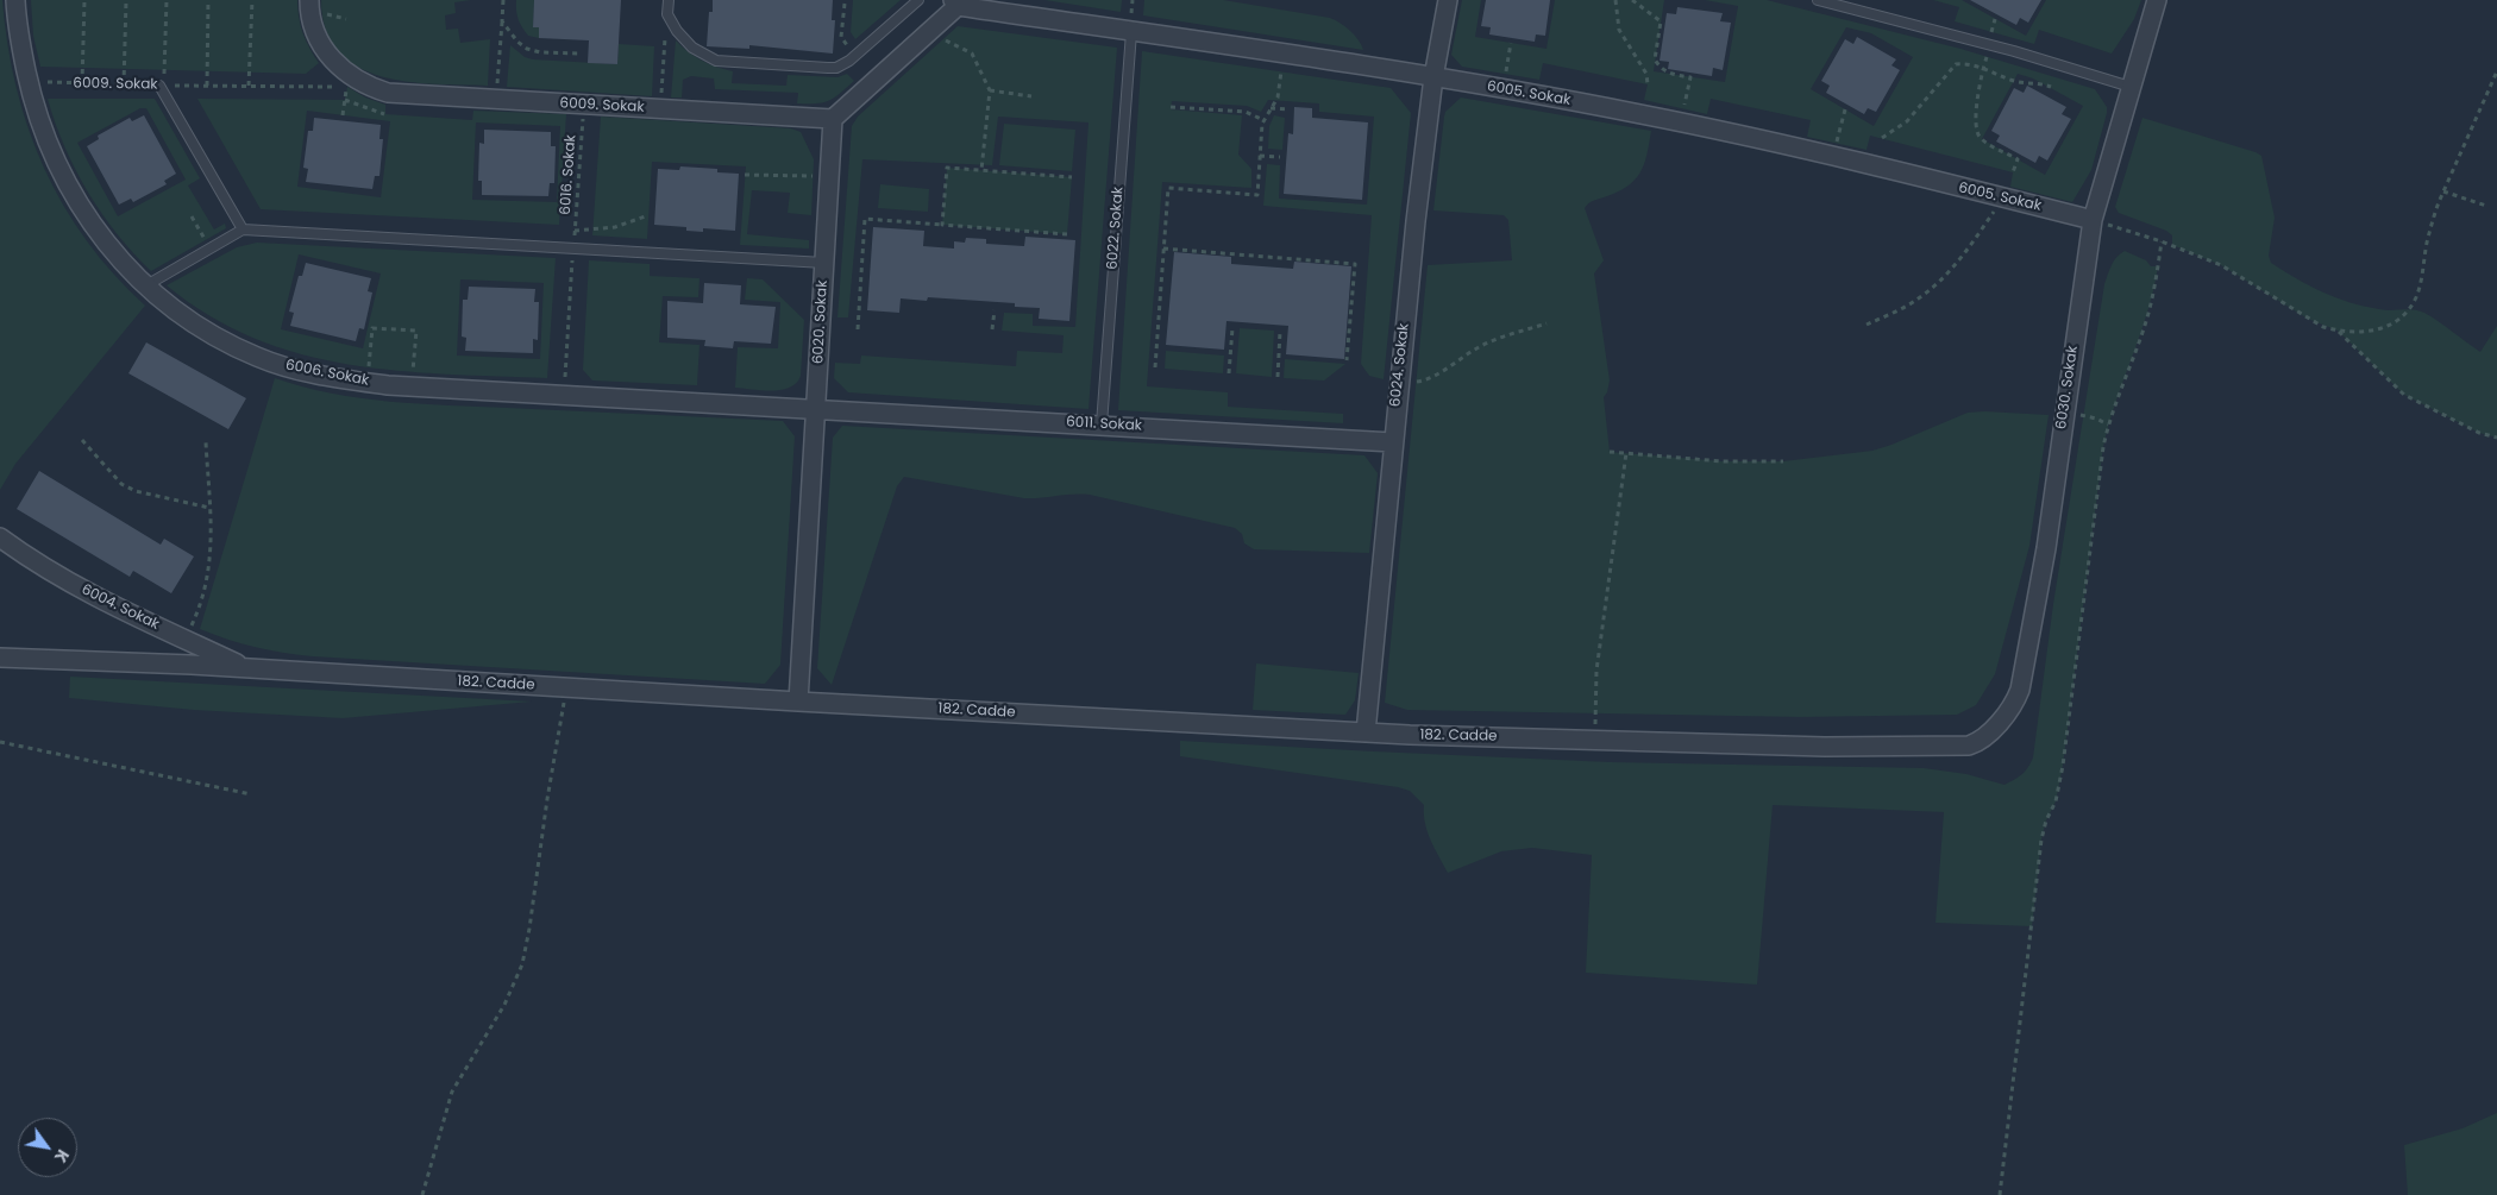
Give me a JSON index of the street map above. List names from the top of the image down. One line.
{"streets":{"street":["6009. Sokak","6005. Sokak","6020. Sokak","6024. Sokak","6006. Sokak","6030. Sokak","6011. Sokak","6004. Sokak","182. Cadde"],"lane":["6022. Sokak"],"path":["6016. Sokak"]},"crossings":[["6009. Sokak","6020. Sokak"],["6005. Sokak","6022. Sokak"],["6005. Sokak","6024. Sokak"],["6005. Sokak","6030. Sokak"],["6022. Sokak","6011. Sokak"],["6020. Sokak","6006. Sokak"],["6020. Sokak","6011. Sokak"],["6020. Sokak","182. Cadde"],["6024. Sokak","6011. Sokak"],["6024. Sokak","182. Cadde"],["6006. Sokak","6011. Sokak"],["6030. Sokak","182. Cadde"],["6004. Sokak","182. Cadde"]],"north":"bottom right"}
